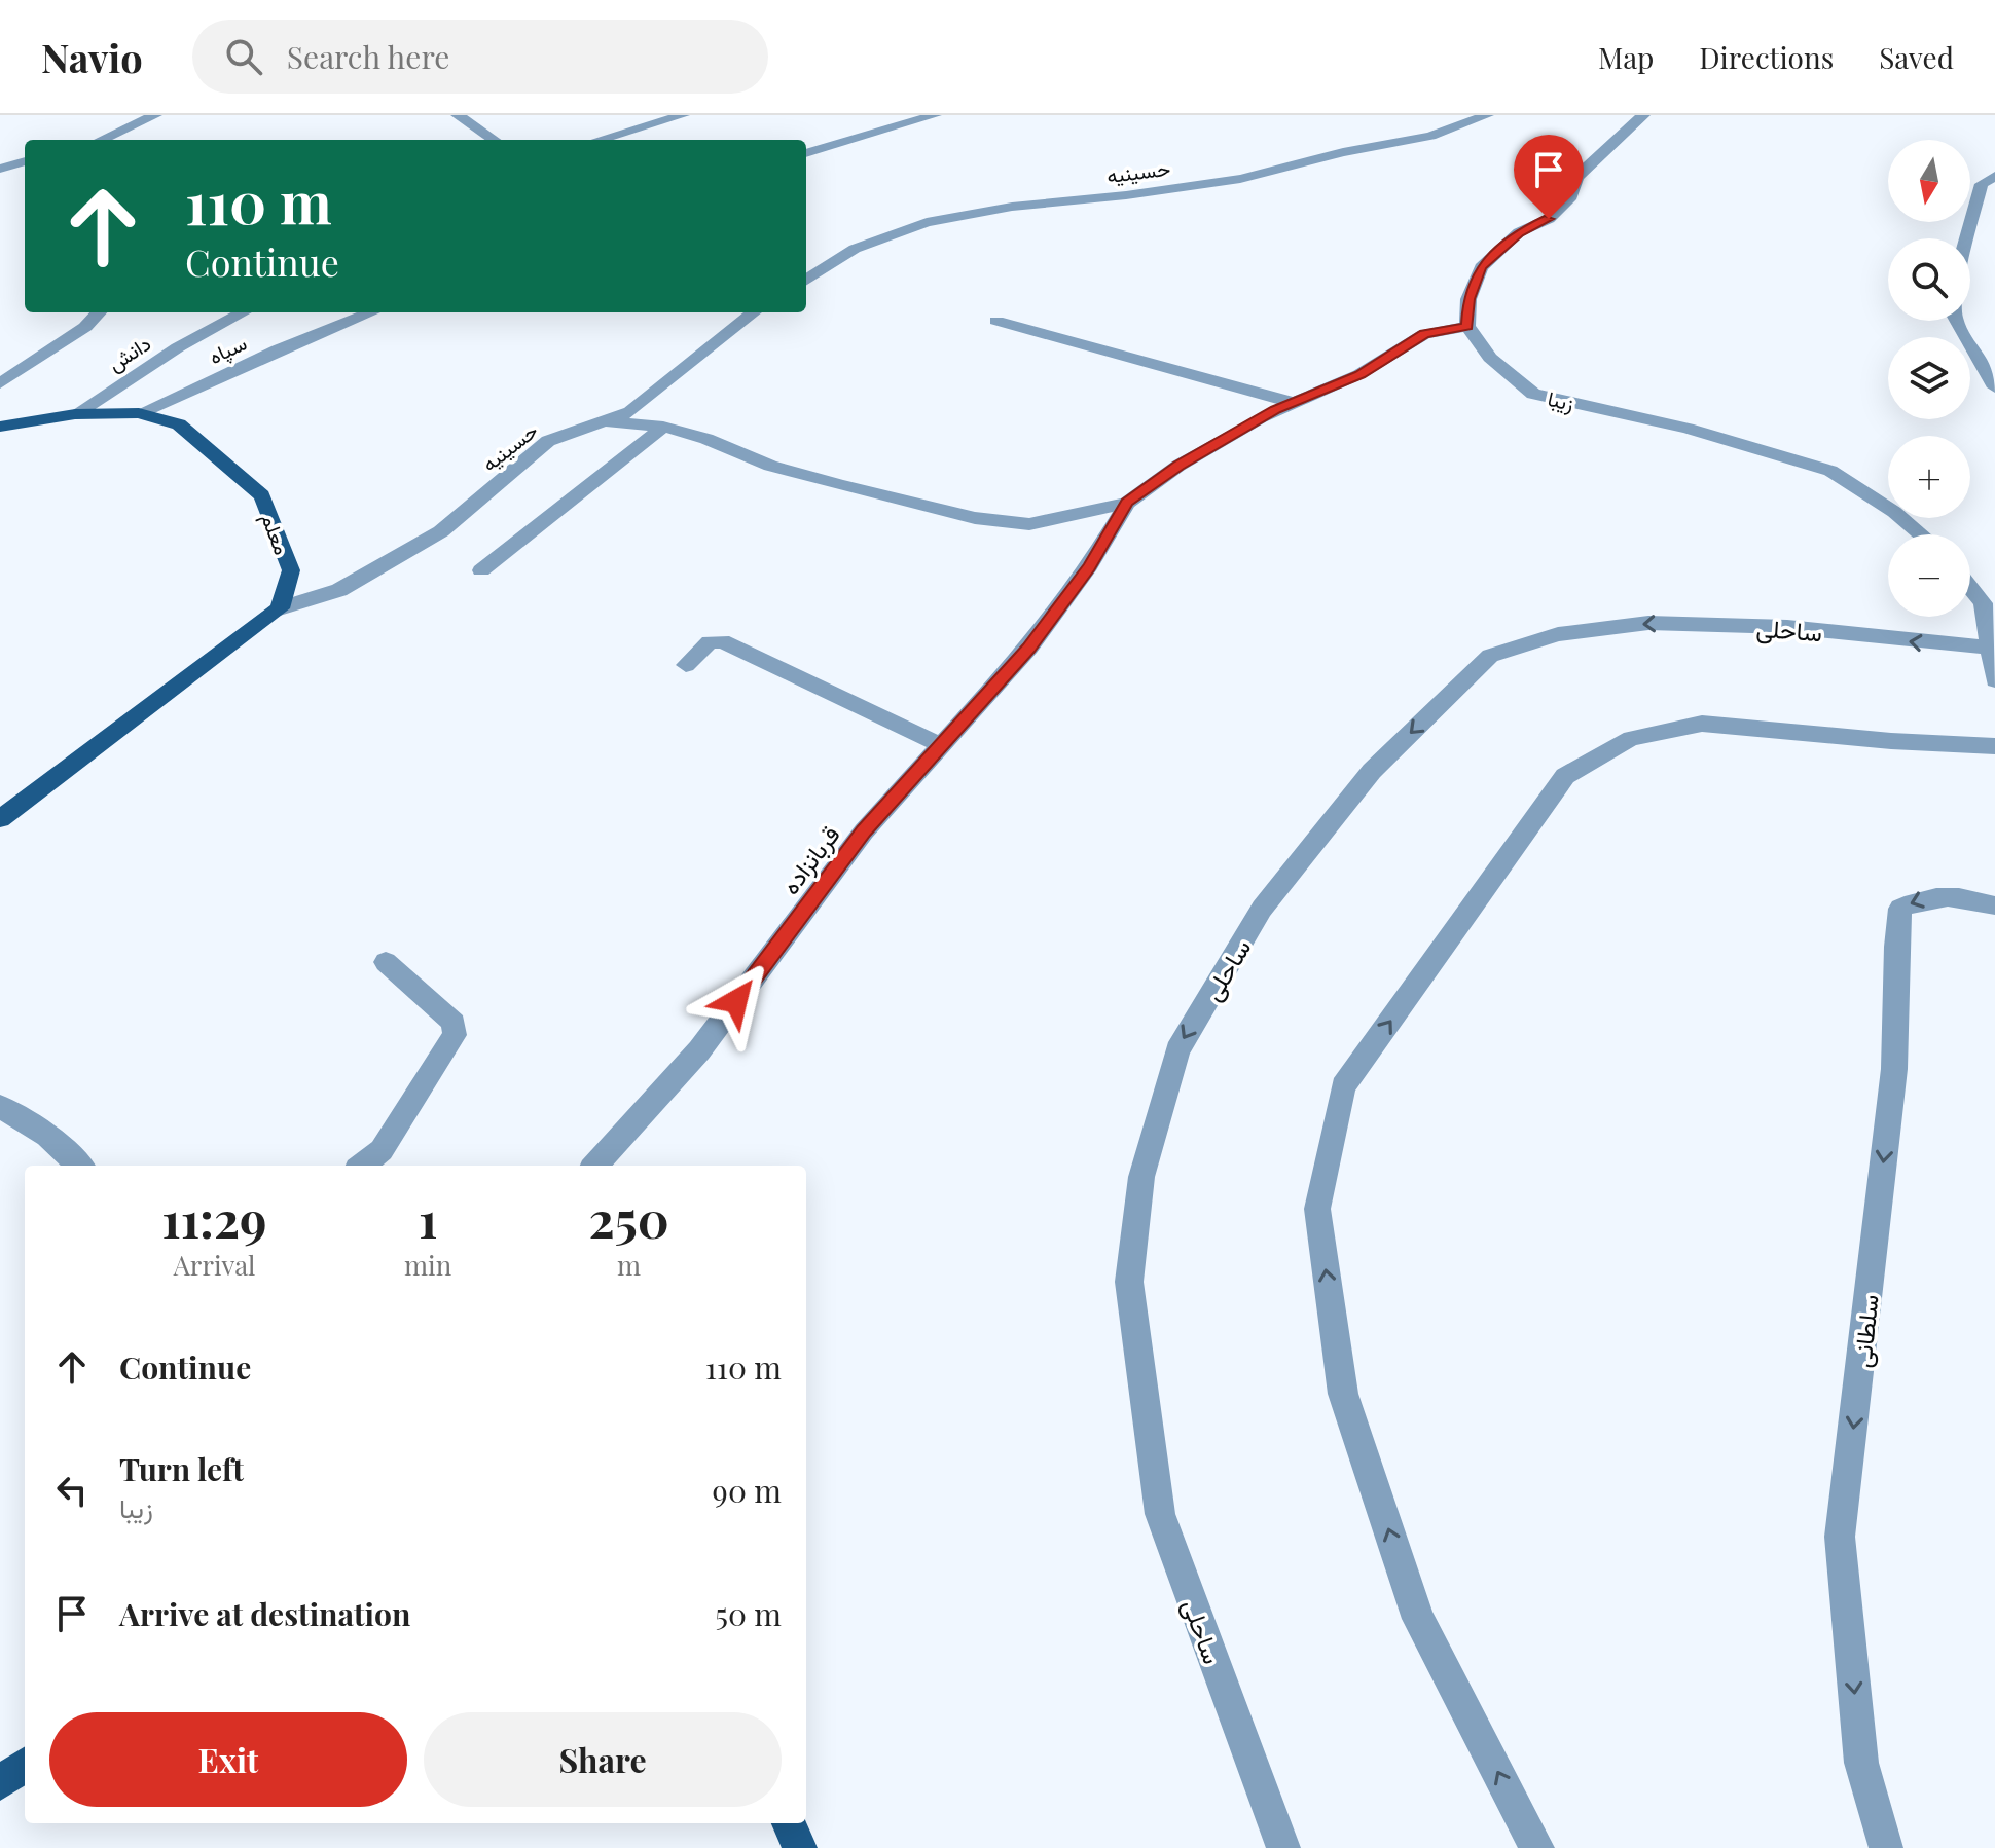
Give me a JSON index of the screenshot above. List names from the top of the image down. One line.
{"streets":{"main road":["معلم"],"street":["حسینیه","سپاه","دانش","زیبا","ساحلی","قربانزاده","سلطانی"]},"crossings":[["حسینیه","معلم"],["سپاه","معلم"],["دانش","معلم"]],"one_way":["سلطانی"],"north":"bottom","page":{"header":"Navio","search":"Search here","nav":["Map","Directions","Saved"],"map_buttons":["+","−"],"turn":["110 m","Continue"],"eta":["11:29","Arrival","1","min","250","m"],"list":[{"name":"Continue","value":"110 m"},{"name":"Turn left","note":"زیبا","value":"90 m"},{"name":"Arrive at destination","value":"50 m"}],"buttons":["Exit","Share"]}}
